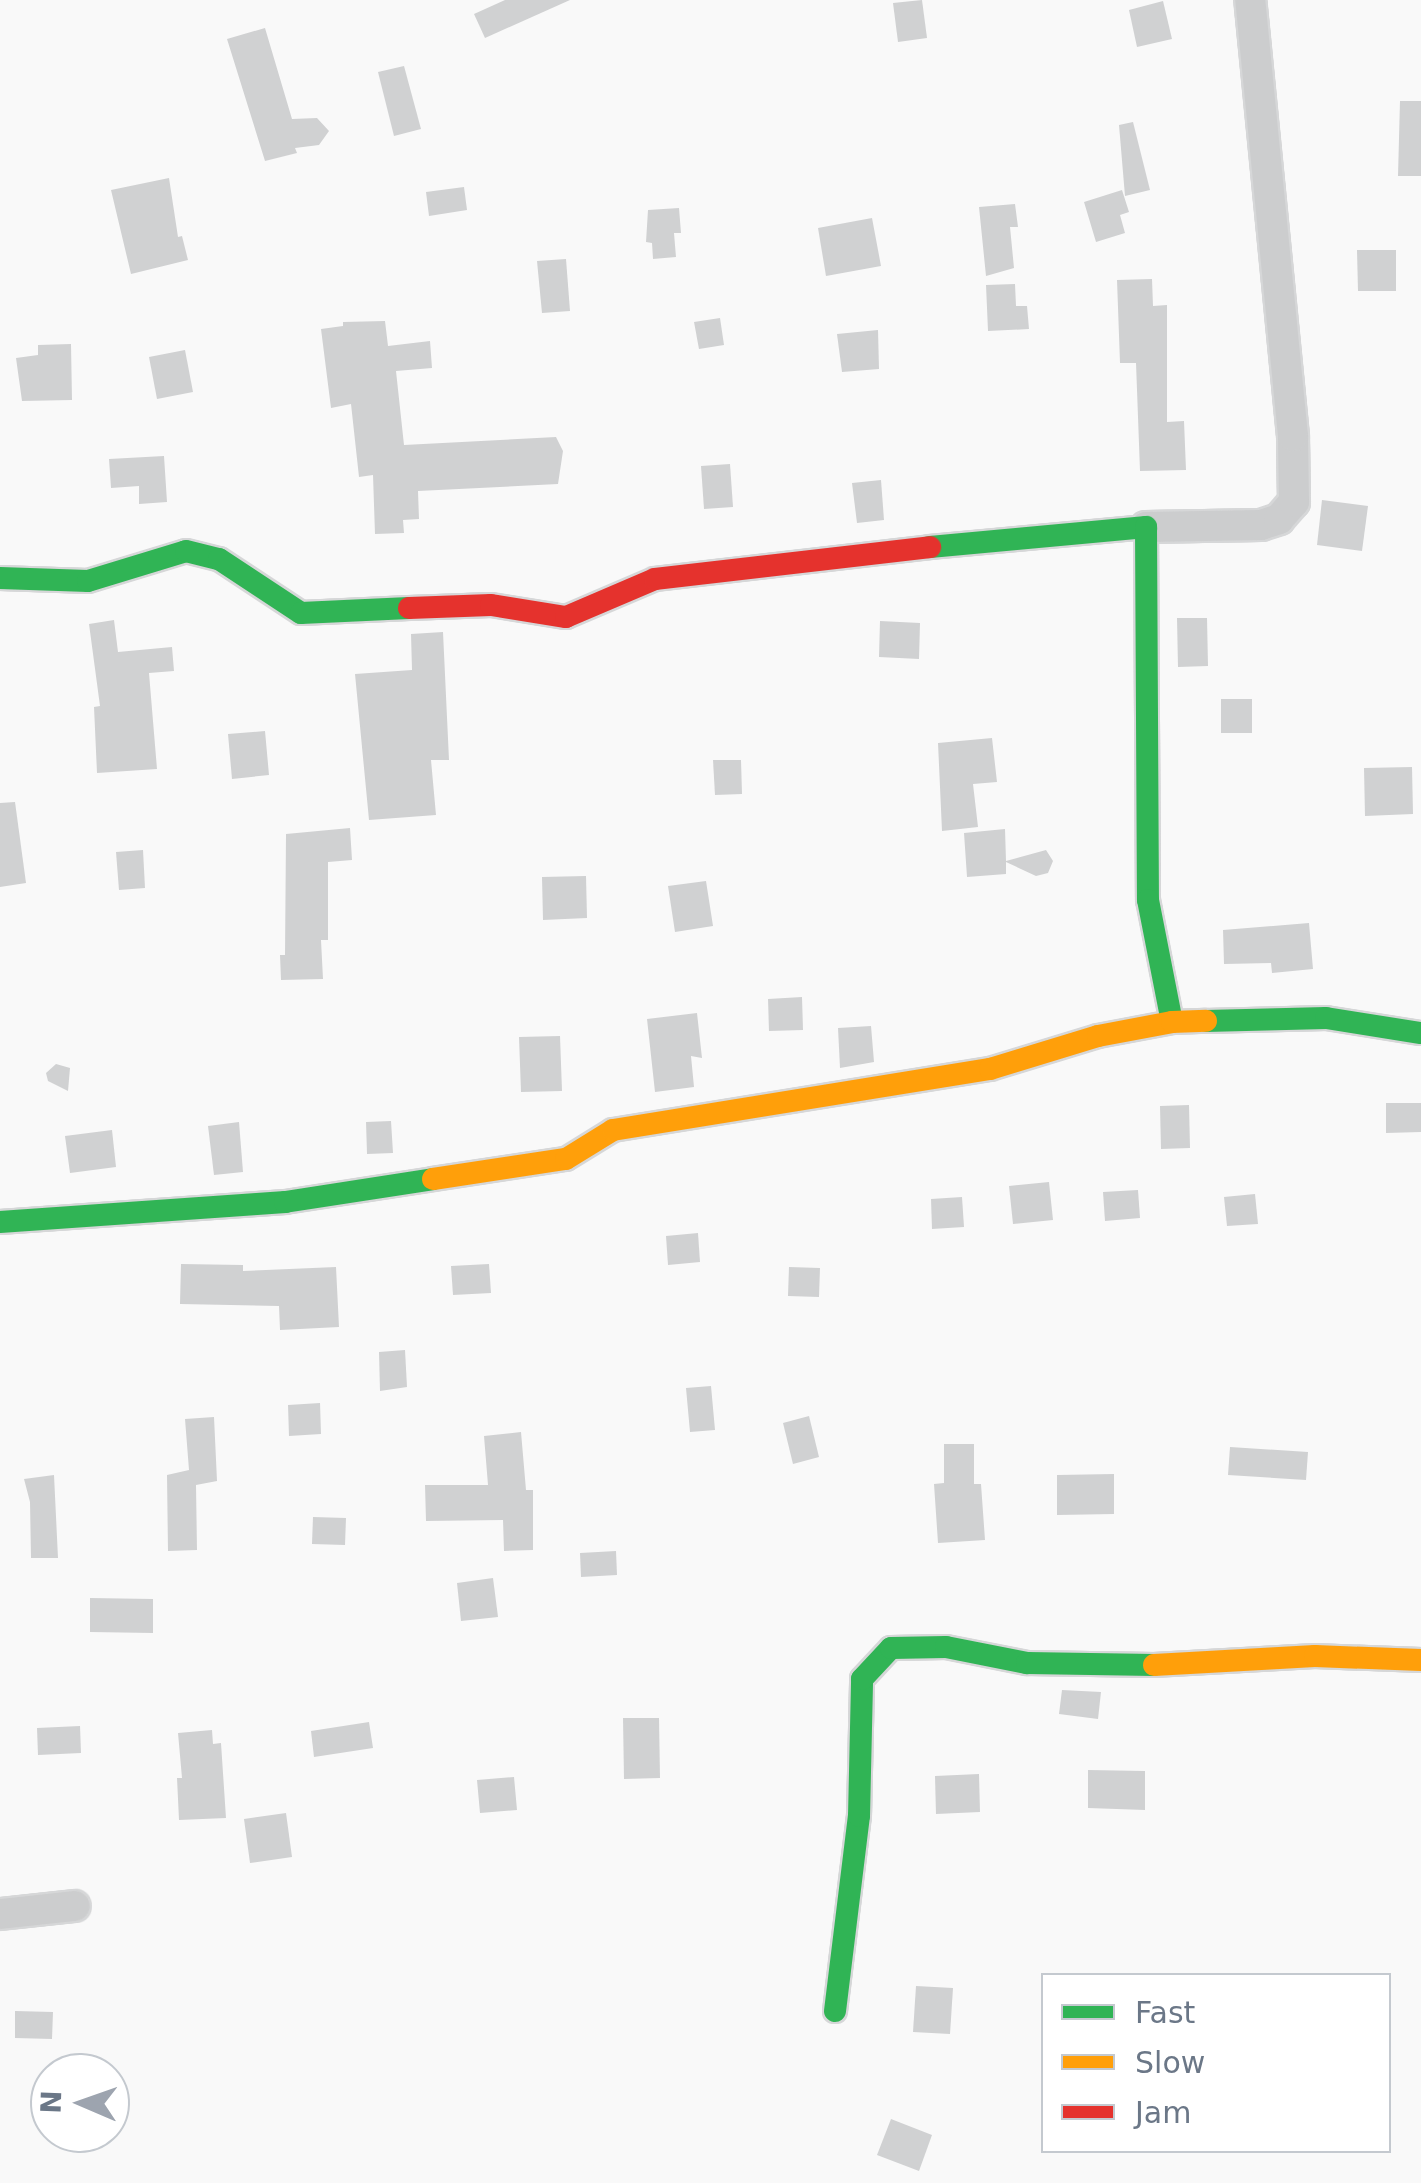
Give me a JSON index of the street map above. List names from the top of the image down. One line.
{"legend":["Fast","Slow","Jam"],"north":"left"}
